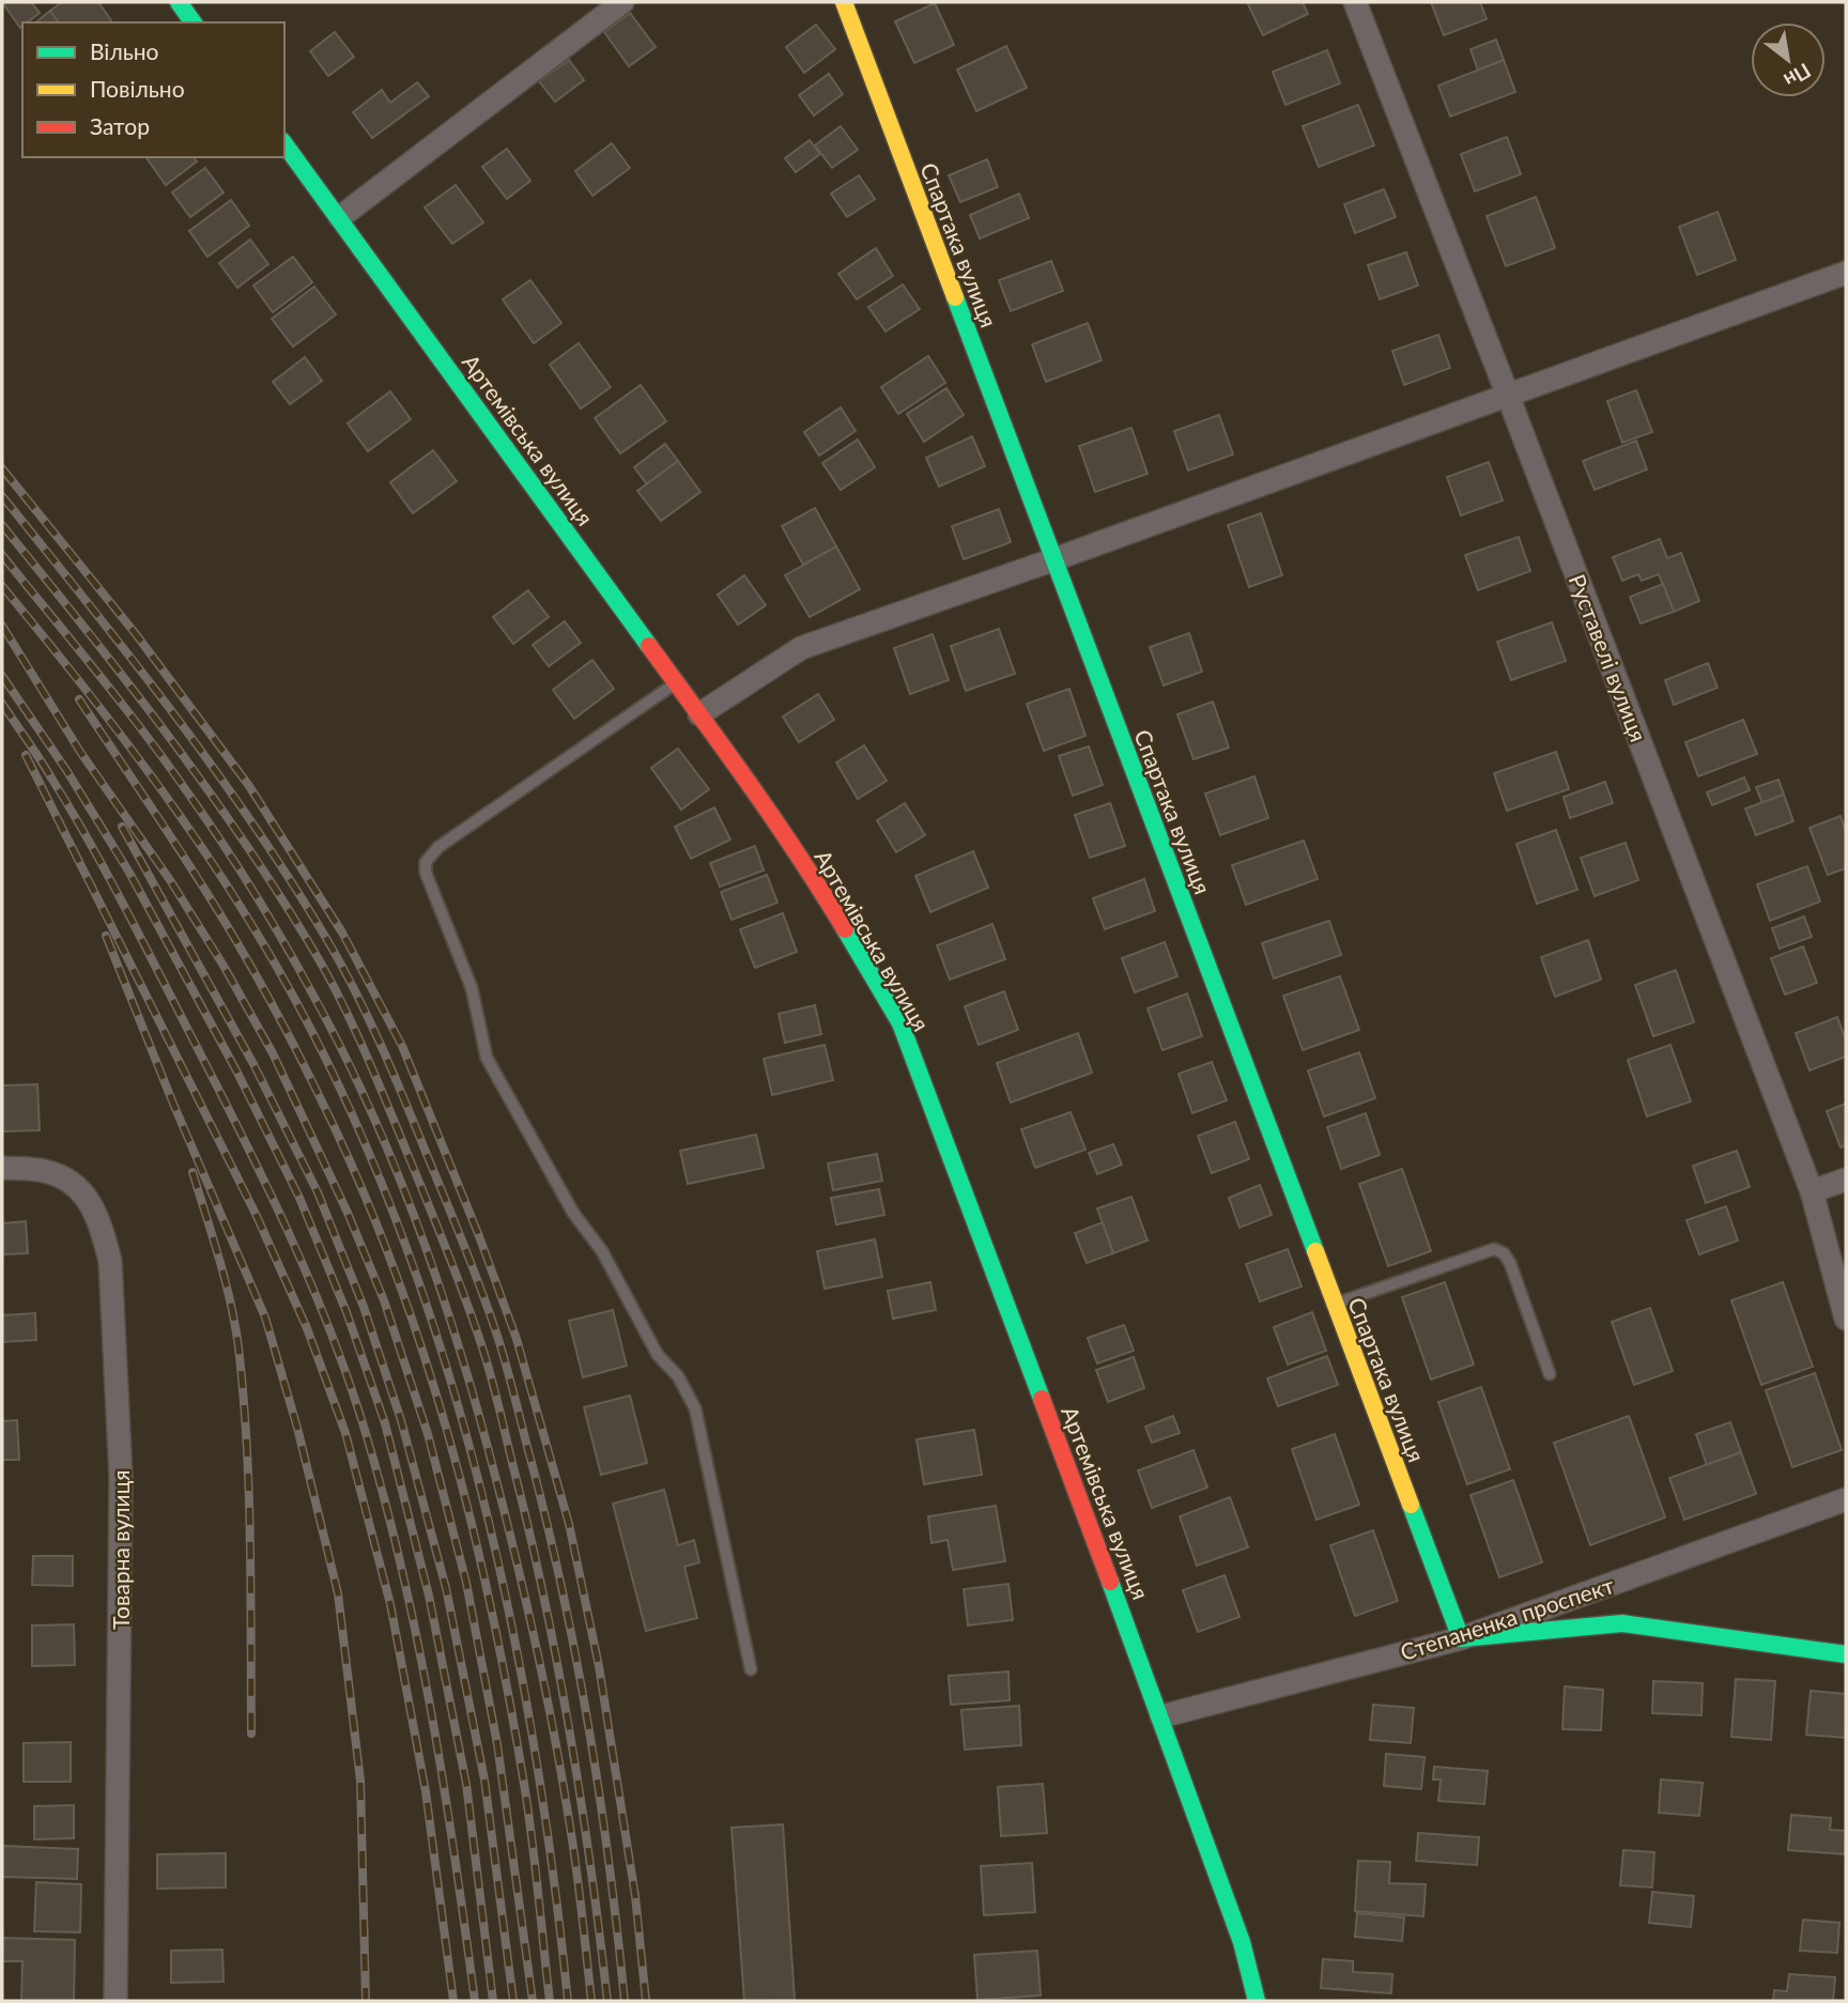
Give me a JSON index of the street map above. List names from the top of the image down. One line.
{"streets":{"main road":["Спартака вулиця","Артемівська вулиця"],"street":["Руставелі вулиця","Товарна вулиця","Степаненка проспект"]},"crossings":[["Спартака вулиця","Степаненка проспект"],["Артемівська вулиця","Степаненка проспект"]],"legend":["Вільно","Повільно","Затор"],"north":"bottom right"}
